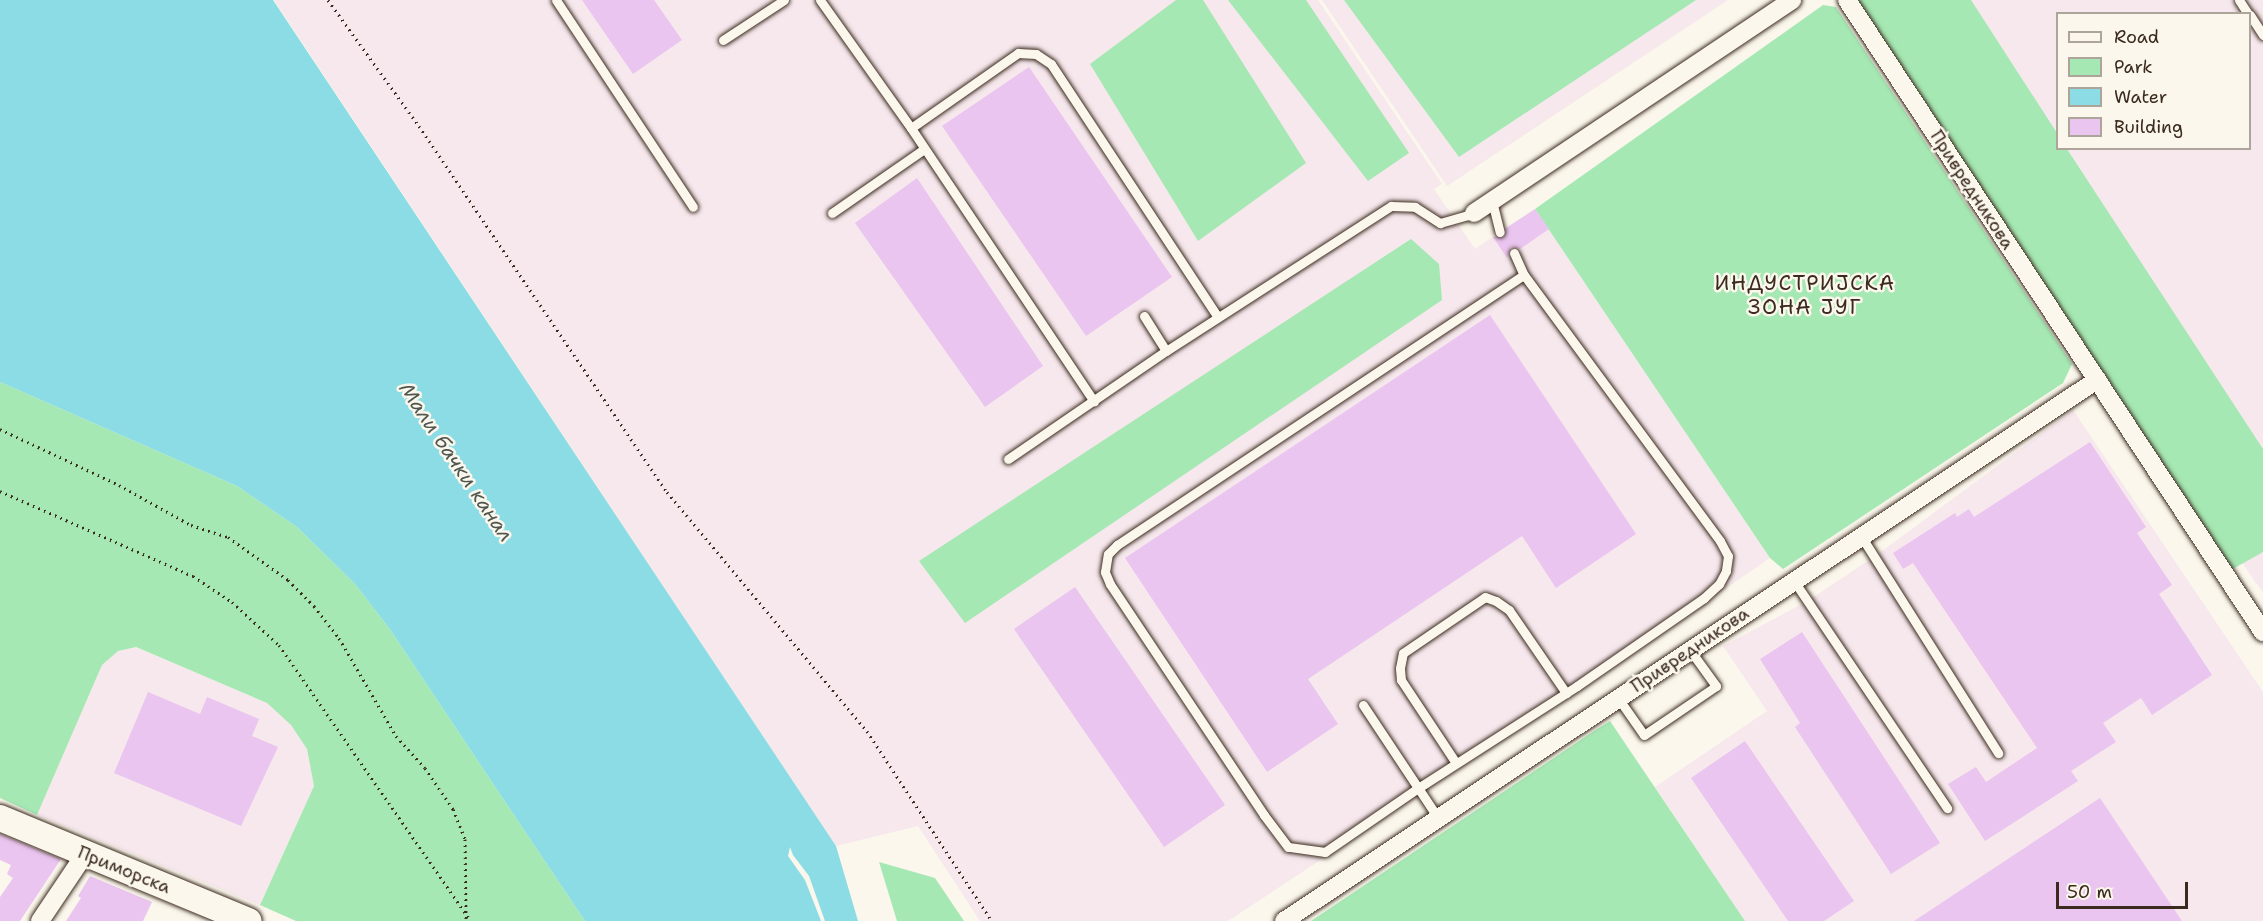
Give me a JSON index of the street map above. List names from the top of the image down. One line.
{"streets":{"street":["Привредникова","Приморска"]},"districts":["ИНДУСТРИЈСКА ЗОНА ЈУГ"],"water":["Мали бачки канал"],"legend":["Road","Park","Water","Building"],"scale_bar":"50 m"}
